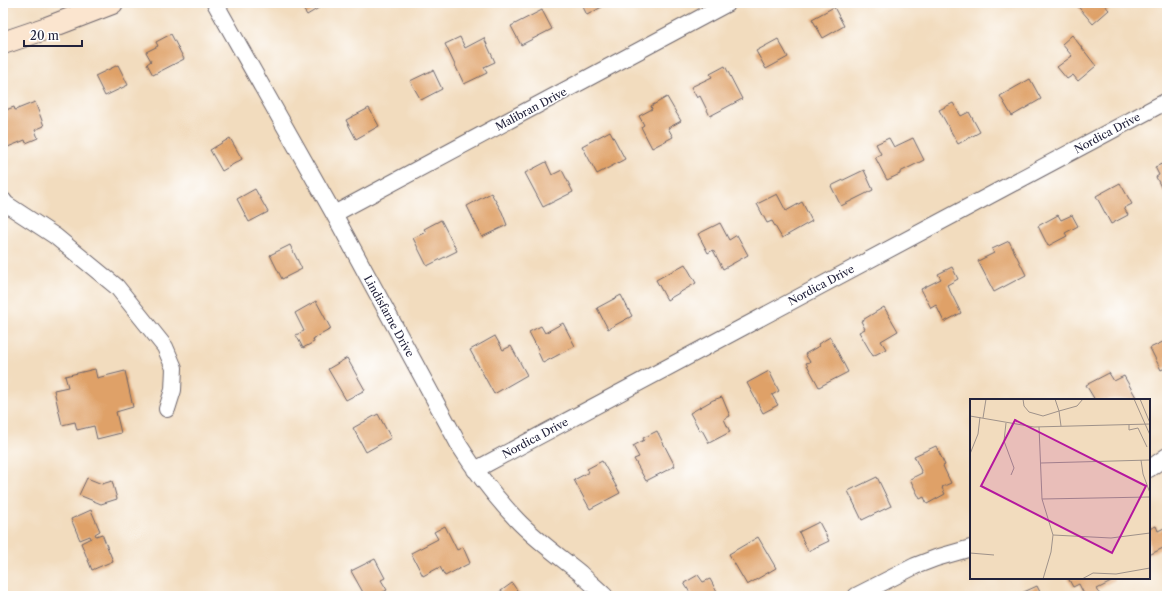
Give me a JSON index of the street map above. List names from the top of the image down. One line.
{"streets":{"street":["Malibran Drive","Nordica Drive","Lindisfarne Drive"]},"crossings":[["Malibran Drive","Lindisfarne Drive"],["Nordica Drive","Lindisfarne Drive"]],"scale_bar":"20 m"}
